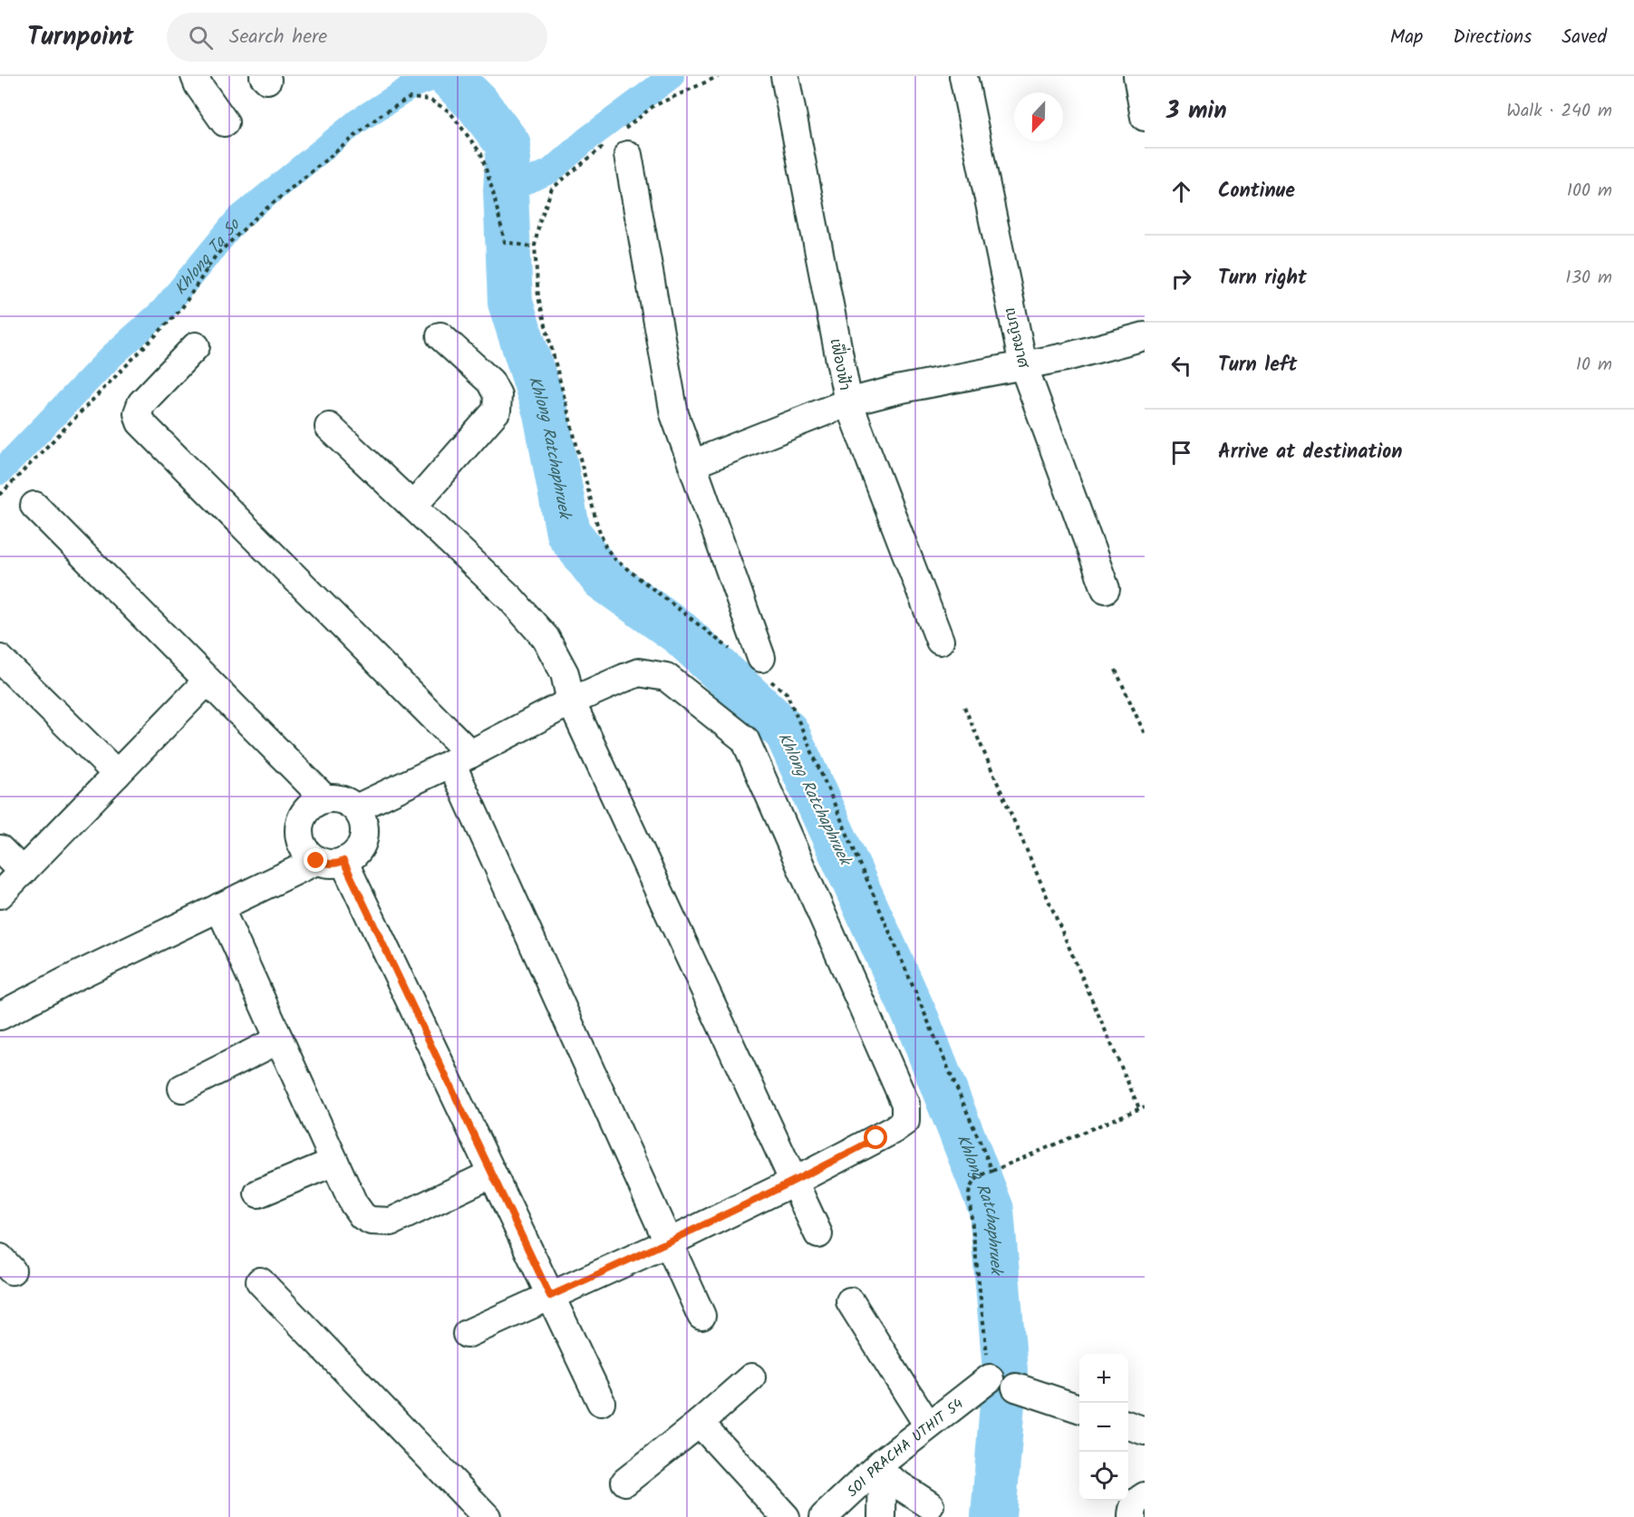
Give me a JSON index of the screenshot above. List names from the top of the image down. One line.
{"streets":{"street":["เบญจมาศ","เฟื่องฟ้า","SOI PRACHA UTHIT 54"]},"water":["Khlong Ta So","Khlong Ratchaphruek"],"north":"bottom","page":{"header":"Turnpoint","search":"Search here","nav":["Map","Directions","Saved"],"heading":["3 min","Walk · 240 m"],"list":[["Continue","100 m"],["Turn right","130 m"],["Turn left","10 m"],"Arrive at destination"],"map_buttons":["+","−"]}}
